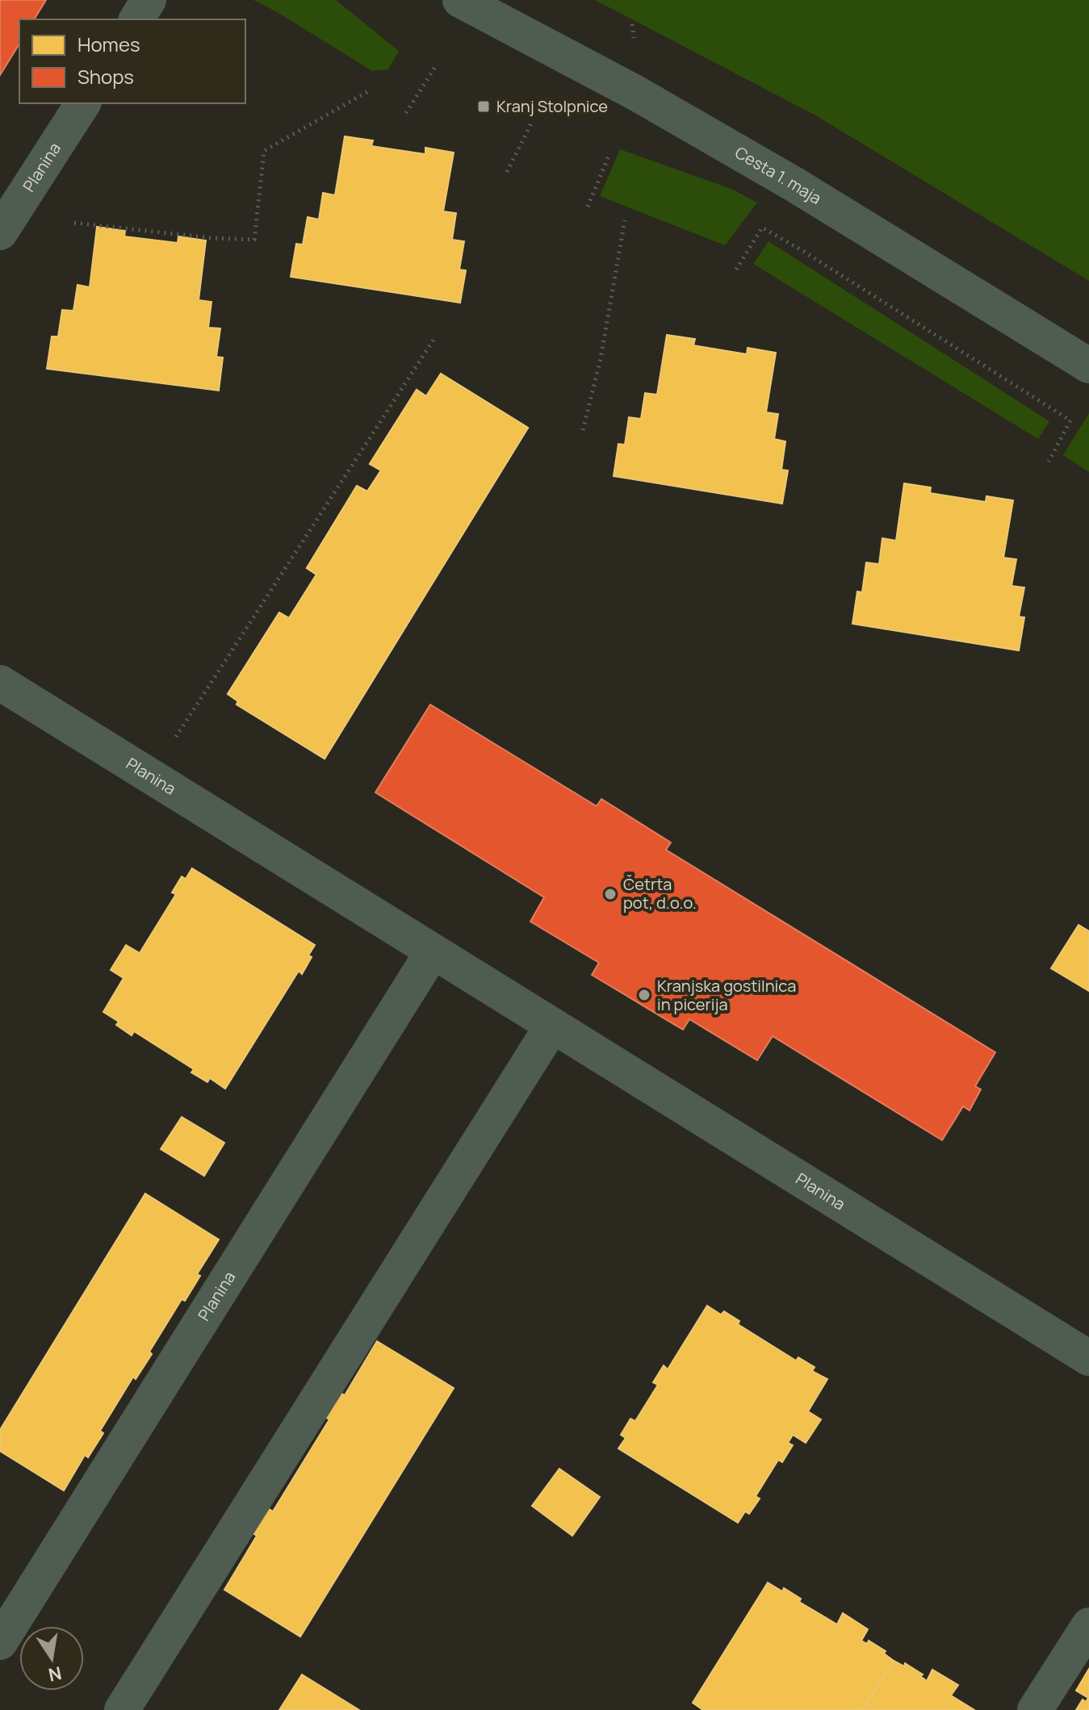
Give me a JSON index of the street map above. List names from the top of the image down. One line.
{"streets":{"street":["Planina","Cesta 1. maja"]},"places":{"transit":["Kranj Stolpnice"],"other":["Četrta pot, d.o.o.","Kranjska gostilnica in picerija"]},"legend":["Homes","Shops"],"north":"bottom"}
